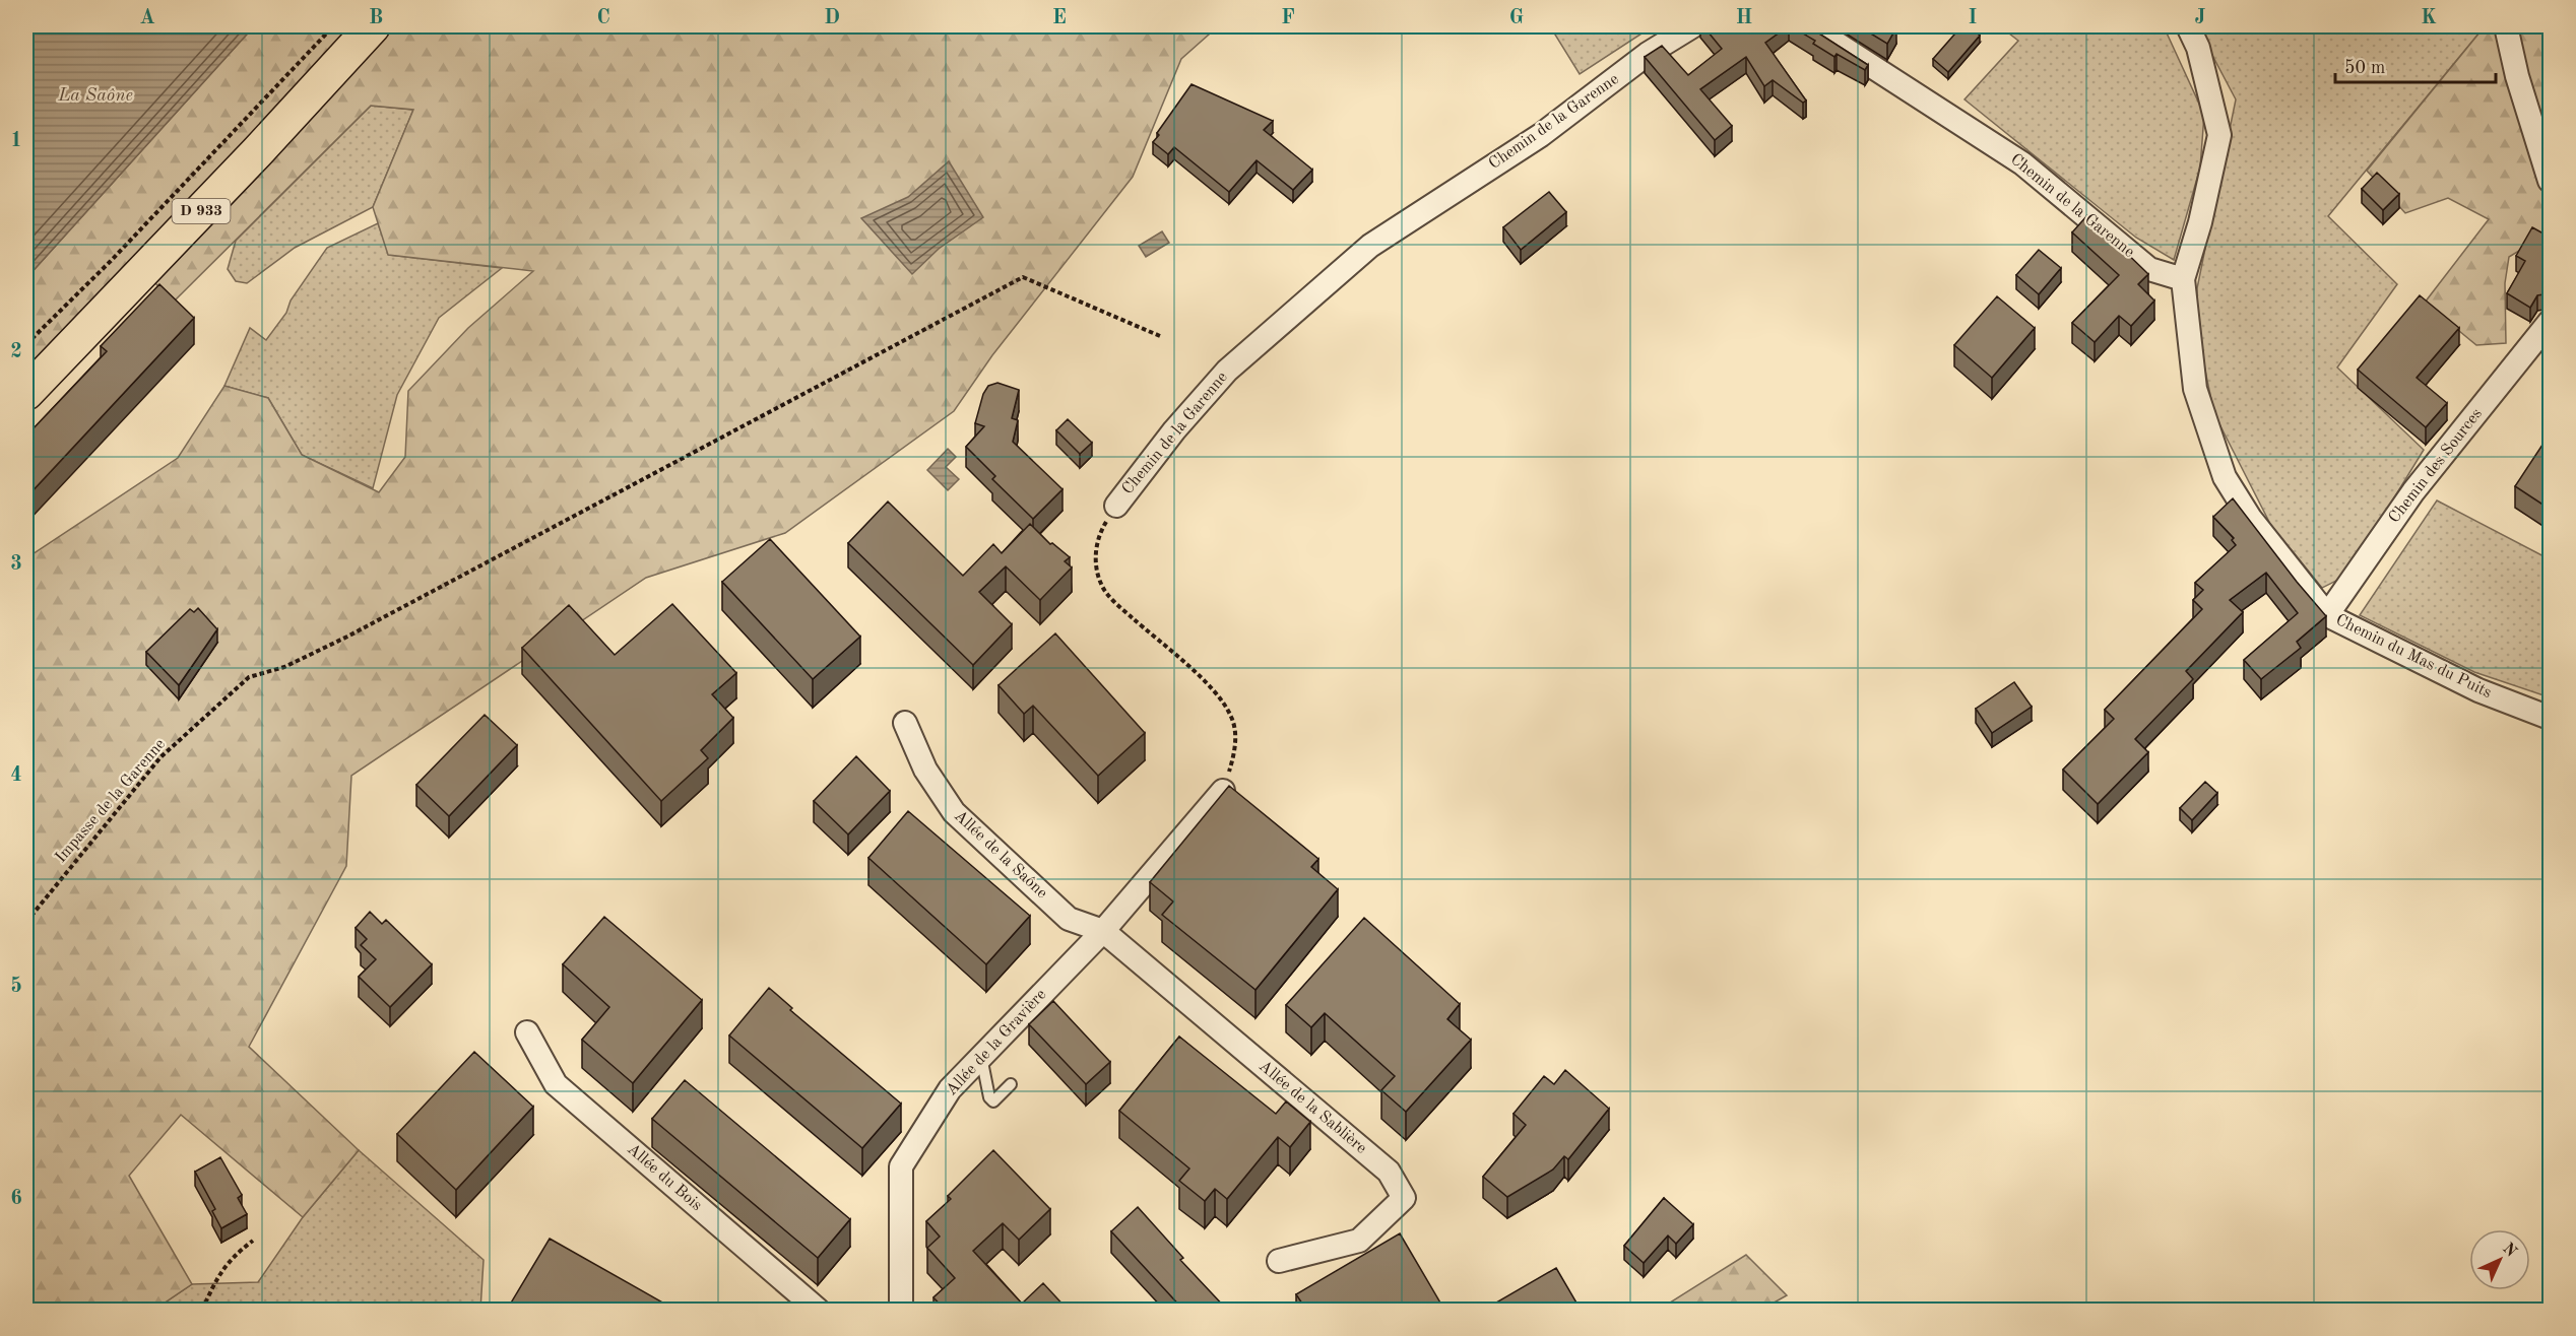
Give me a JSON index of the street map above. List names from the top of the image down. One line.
{"streets":{"main road":["D 933"],"street":["Chemin de la Garenne","Chemin des Sources","Chemin du Mas du Puits","Allée de la Saône","Allée de la Gravière","Allée de la Sablière","Allée du Bois"],"path":["Impasse de la Garenne"]},"crossings":[["Chemin de la Garenne","Chemin du Mas du Puits"],["Chemin des Sources","Chemin du Mas du Puits"],["Allée de la Saône","Allée de la Gravière"],["Allée de la Saône","Allée de la Sablière"],["Allée de la Gravière","Allée de la Sablière"]],"water":["La Saône"],"scale_bar":"50 m","north":"top right","grid":{"columns":["A","B","C","D","E","F","G","H","I","J","K"],"rows":["1","2","3","4","5","6"]}}
